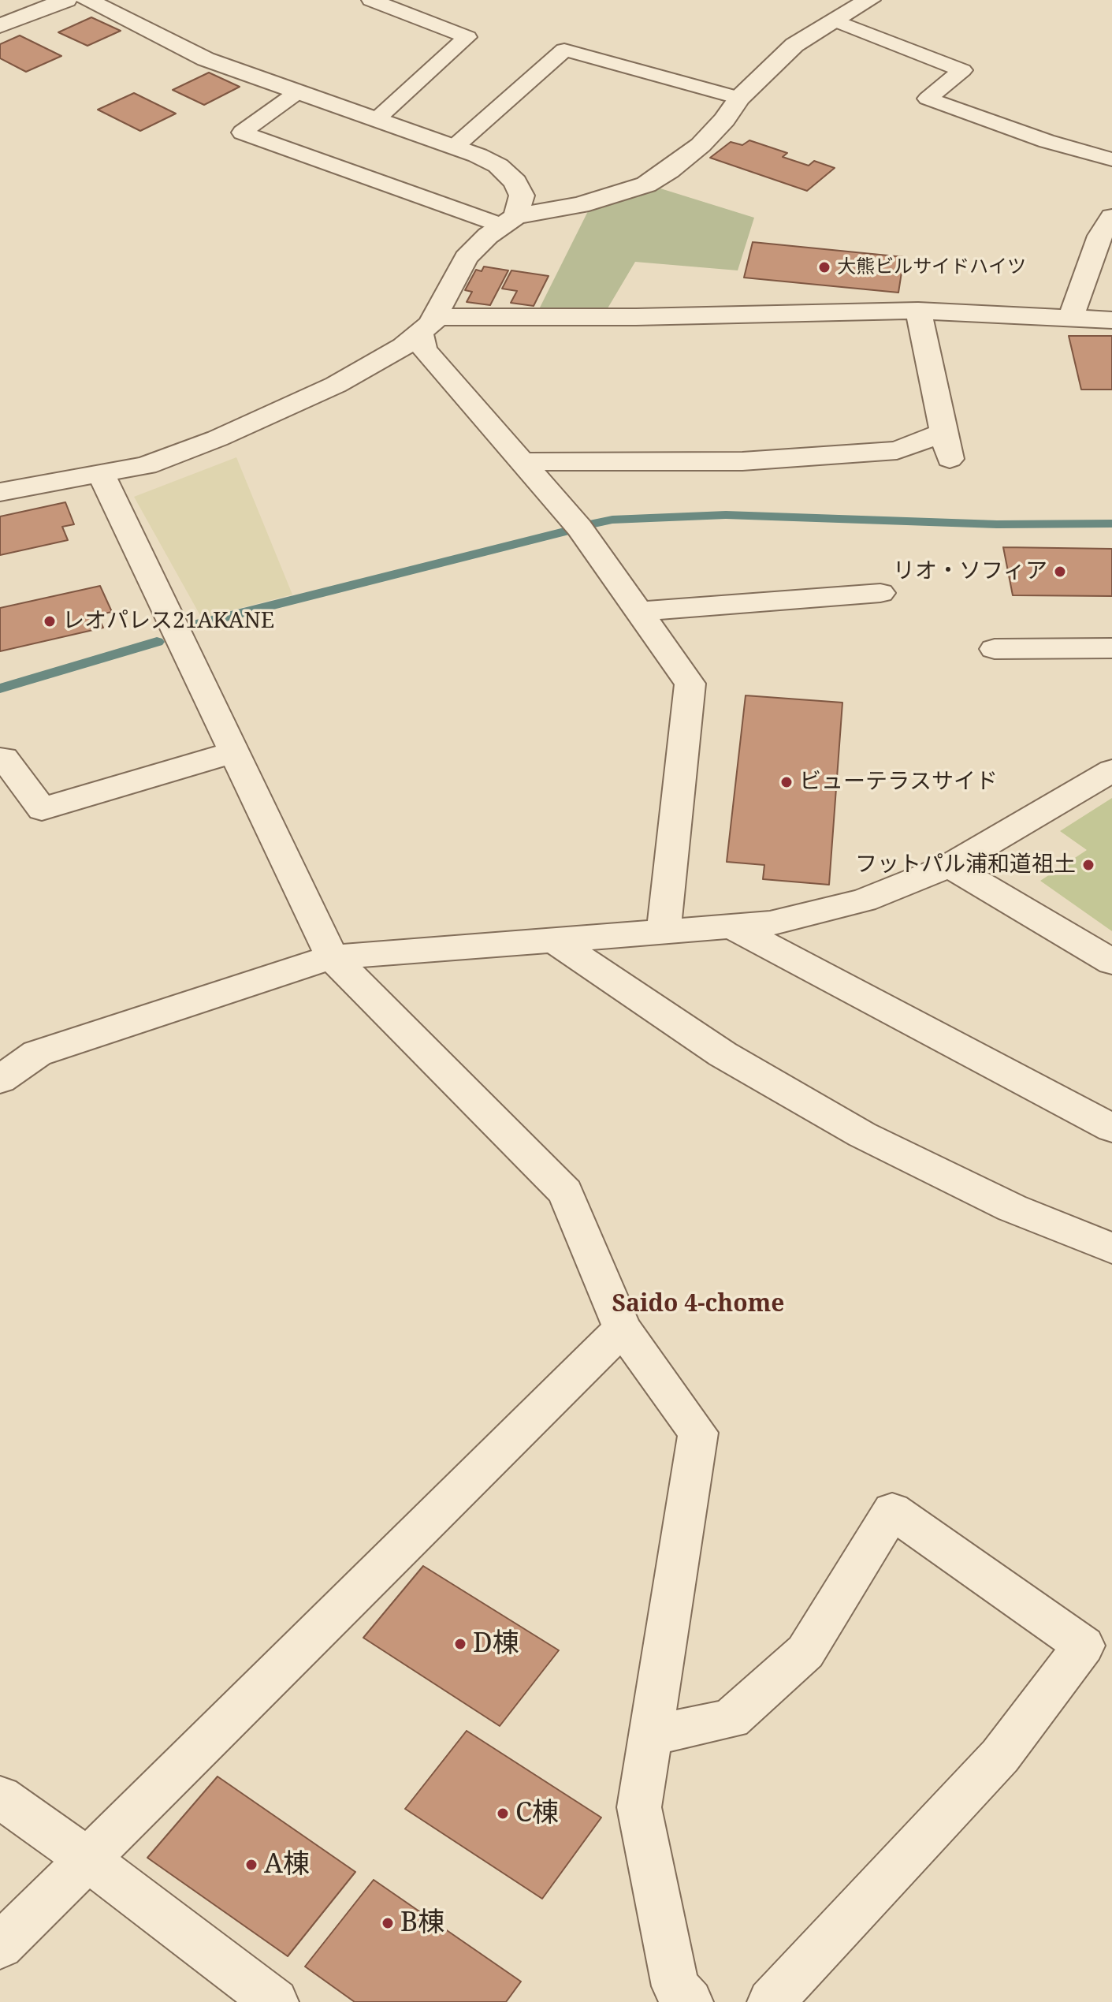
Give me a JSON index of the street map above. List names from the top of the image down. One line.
{"districts":["Saido 4-chome"],"places":["大熊ビルサイドハイツ","リオ・ソフィア","レオパレス21AKANE","ビューテラスサイド","フットパル浦和道祖土","D棟","C棟","A棟","B棟"]}
